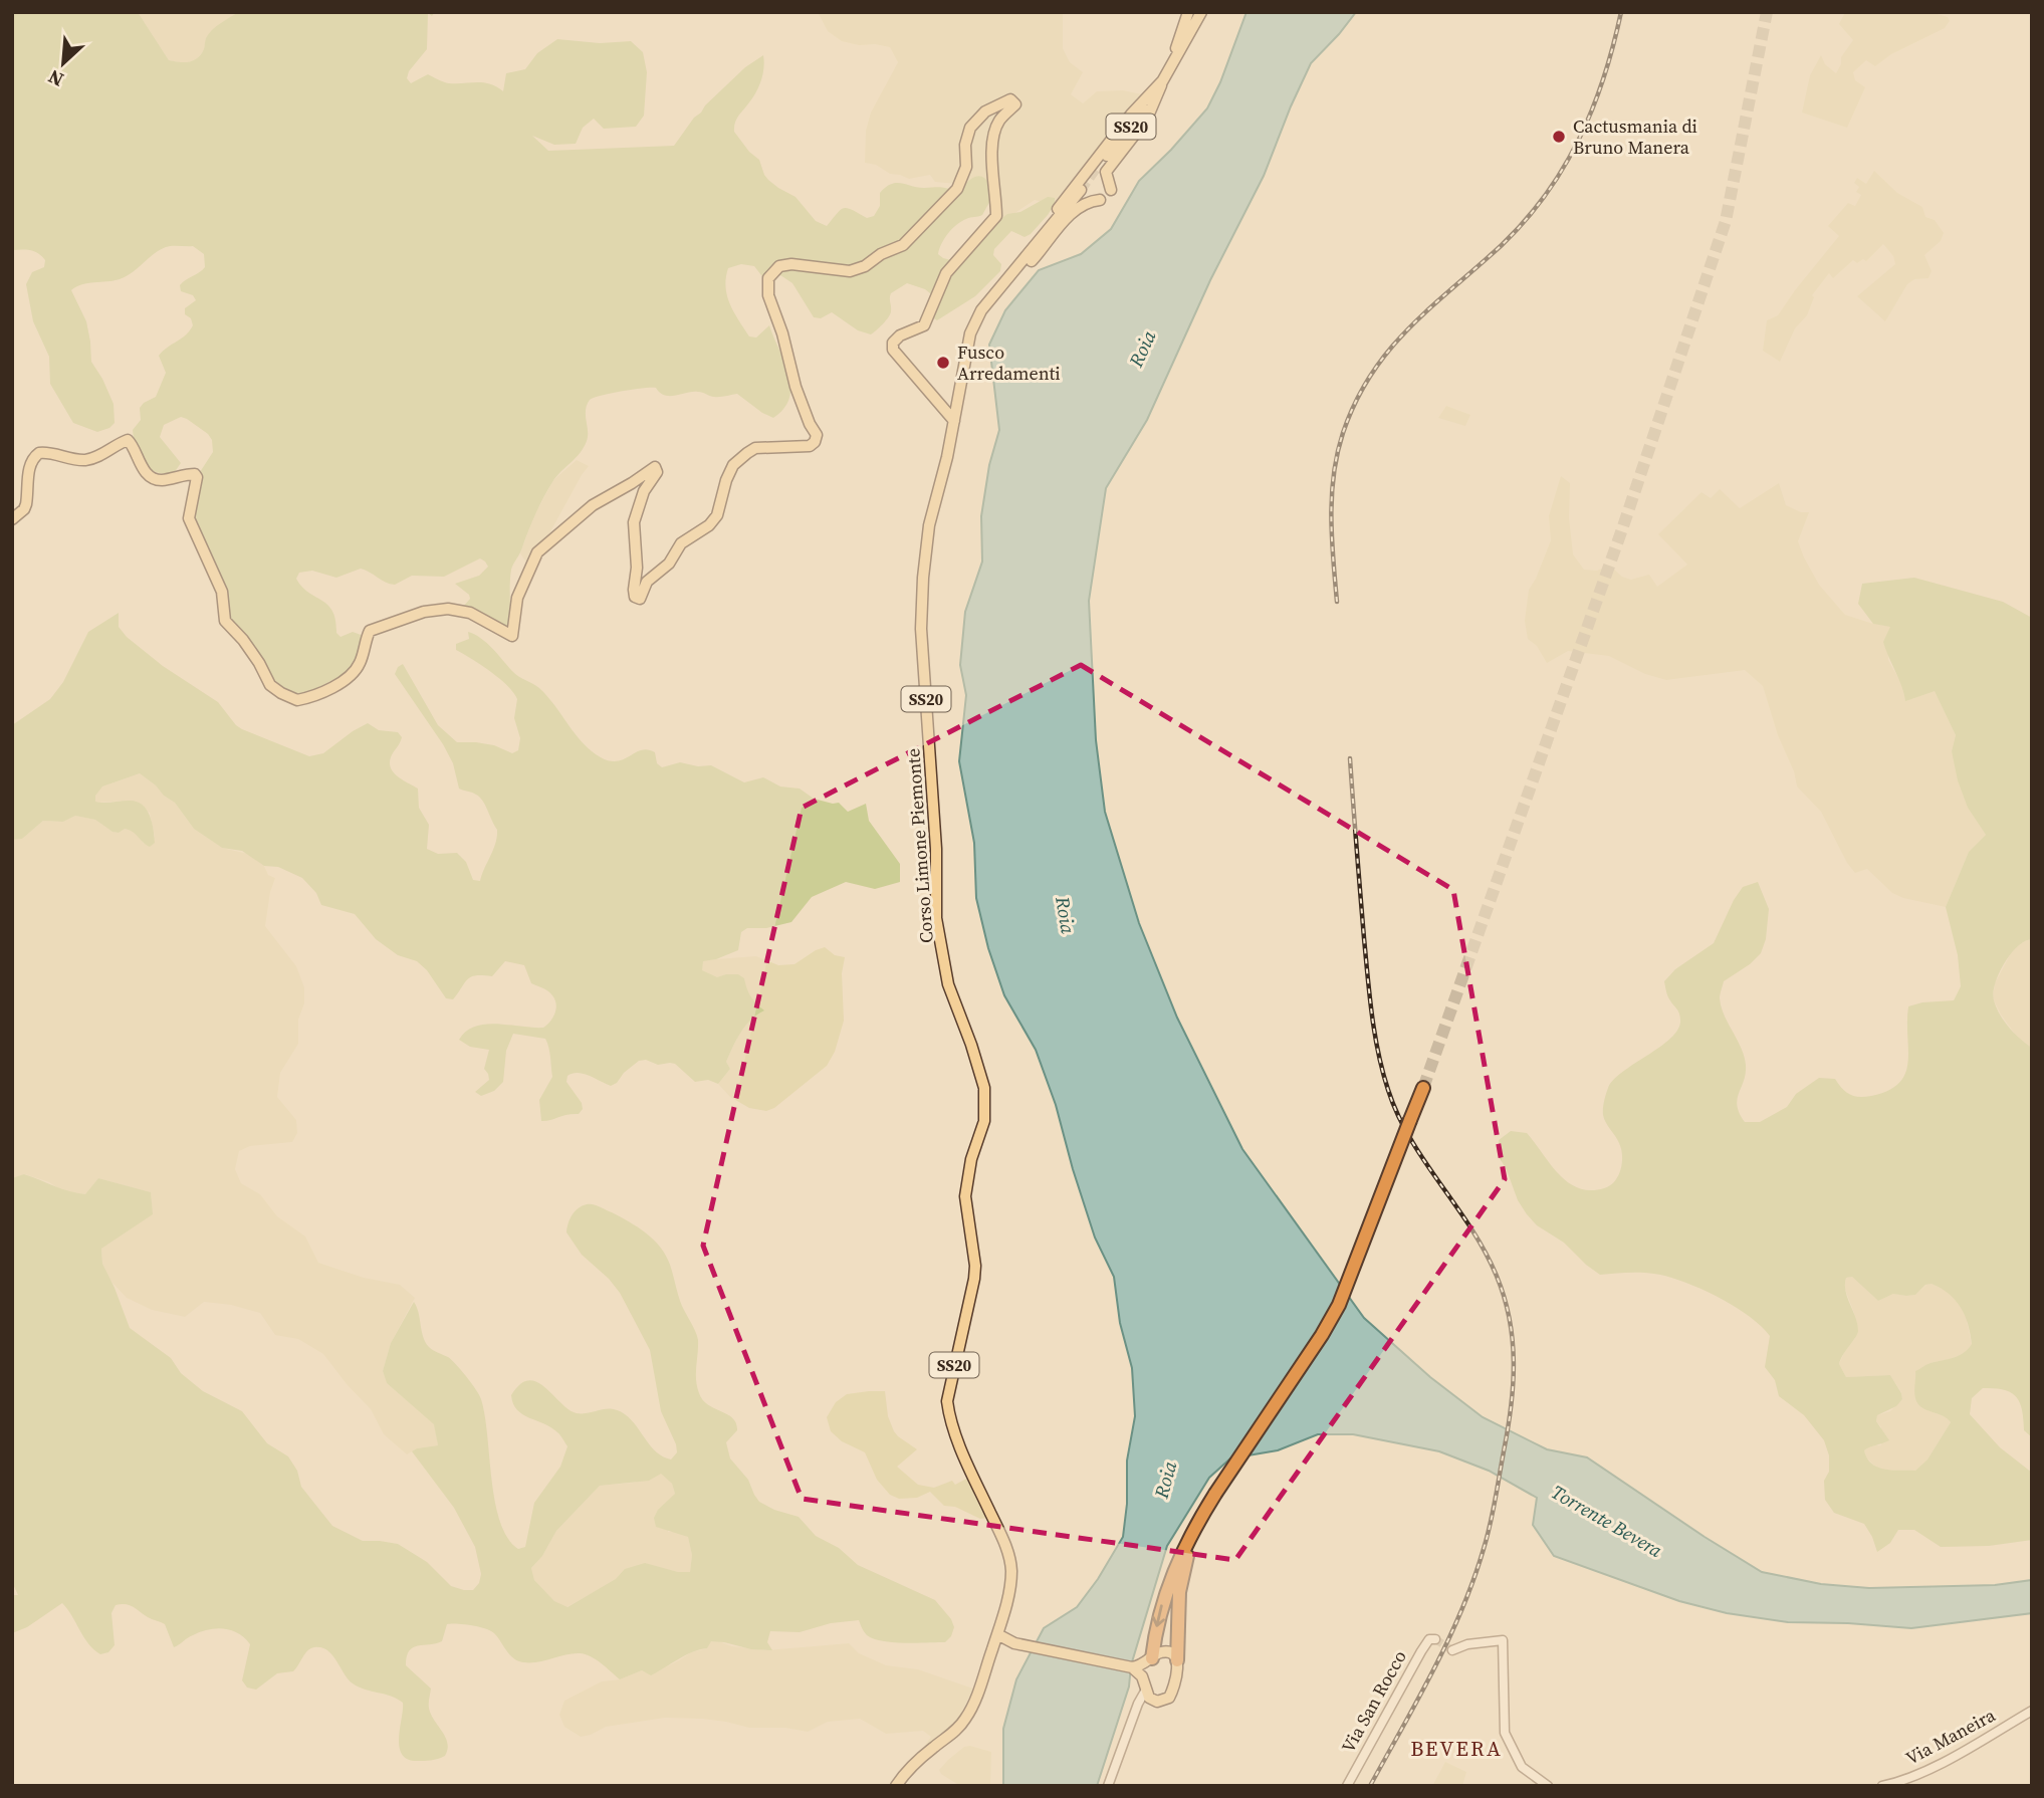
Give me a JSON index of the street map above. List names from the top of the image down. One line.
{"streets":{"main road":["SS20","Corso Limone Piemonte"],"street":["Via San Rocco","Via Maneira"]},"crossings":[["SS20","Corso Limone Piemonte"]],"districts":["BEVERA"],"water":["Roia","Torrente Bevera"],"places":["Cactusmania di Bruno Manera","Fusco Arredamenti"],"north":"bottom left"}
